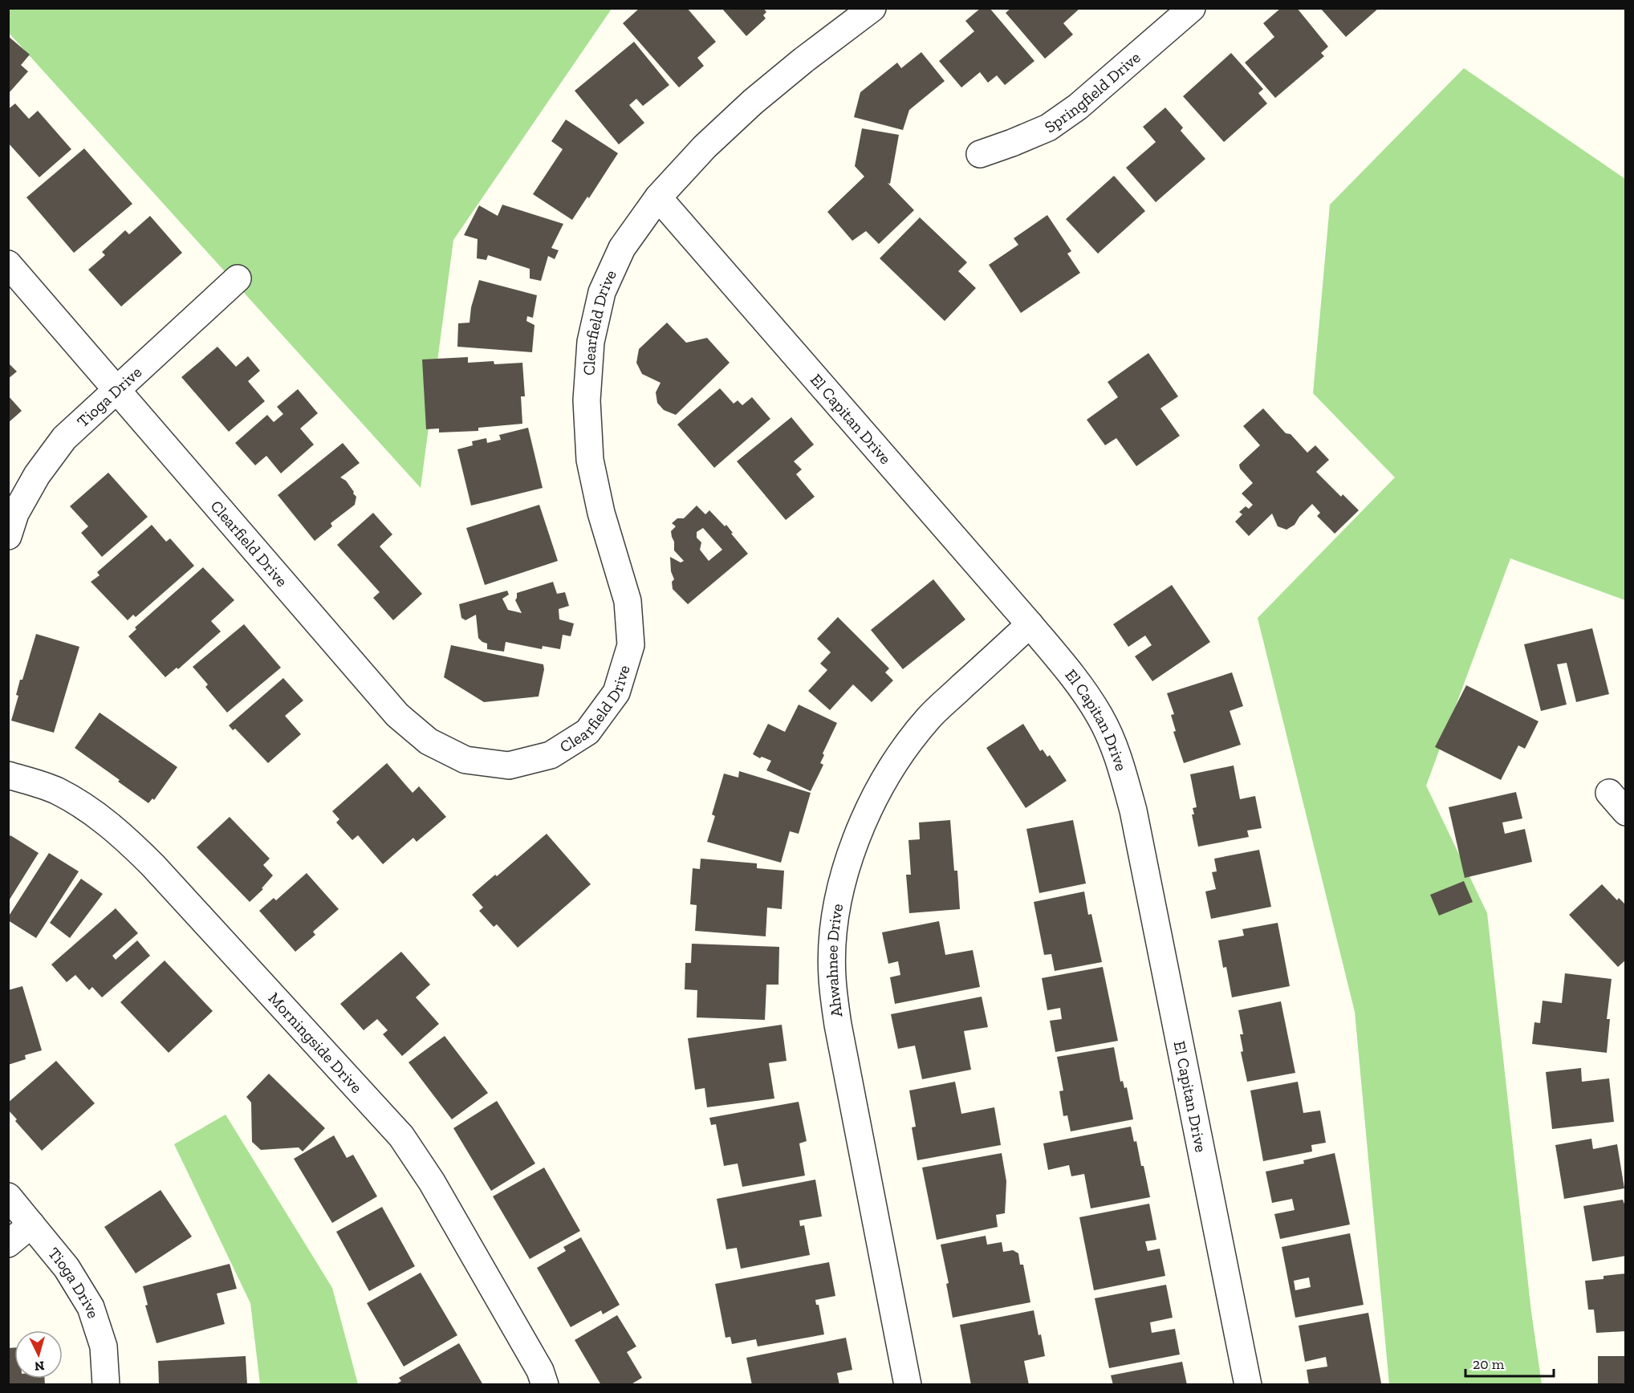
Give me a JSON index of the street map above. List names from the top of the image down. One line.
{"streets":{"street":["Springfield Drive","Clearfield Drive","Tioga Drive","El Capitan Drive","Ahwahnee Drive","Morningside Drive"]},"crossings":[["Clearfield Drive","Tioga Drive"],["Clearfield Drive","El Capitan Drive"],["El Capitan Drive","Ahwahnee Drive"]],"scale_bar":"20 m","north":"bottom"}
